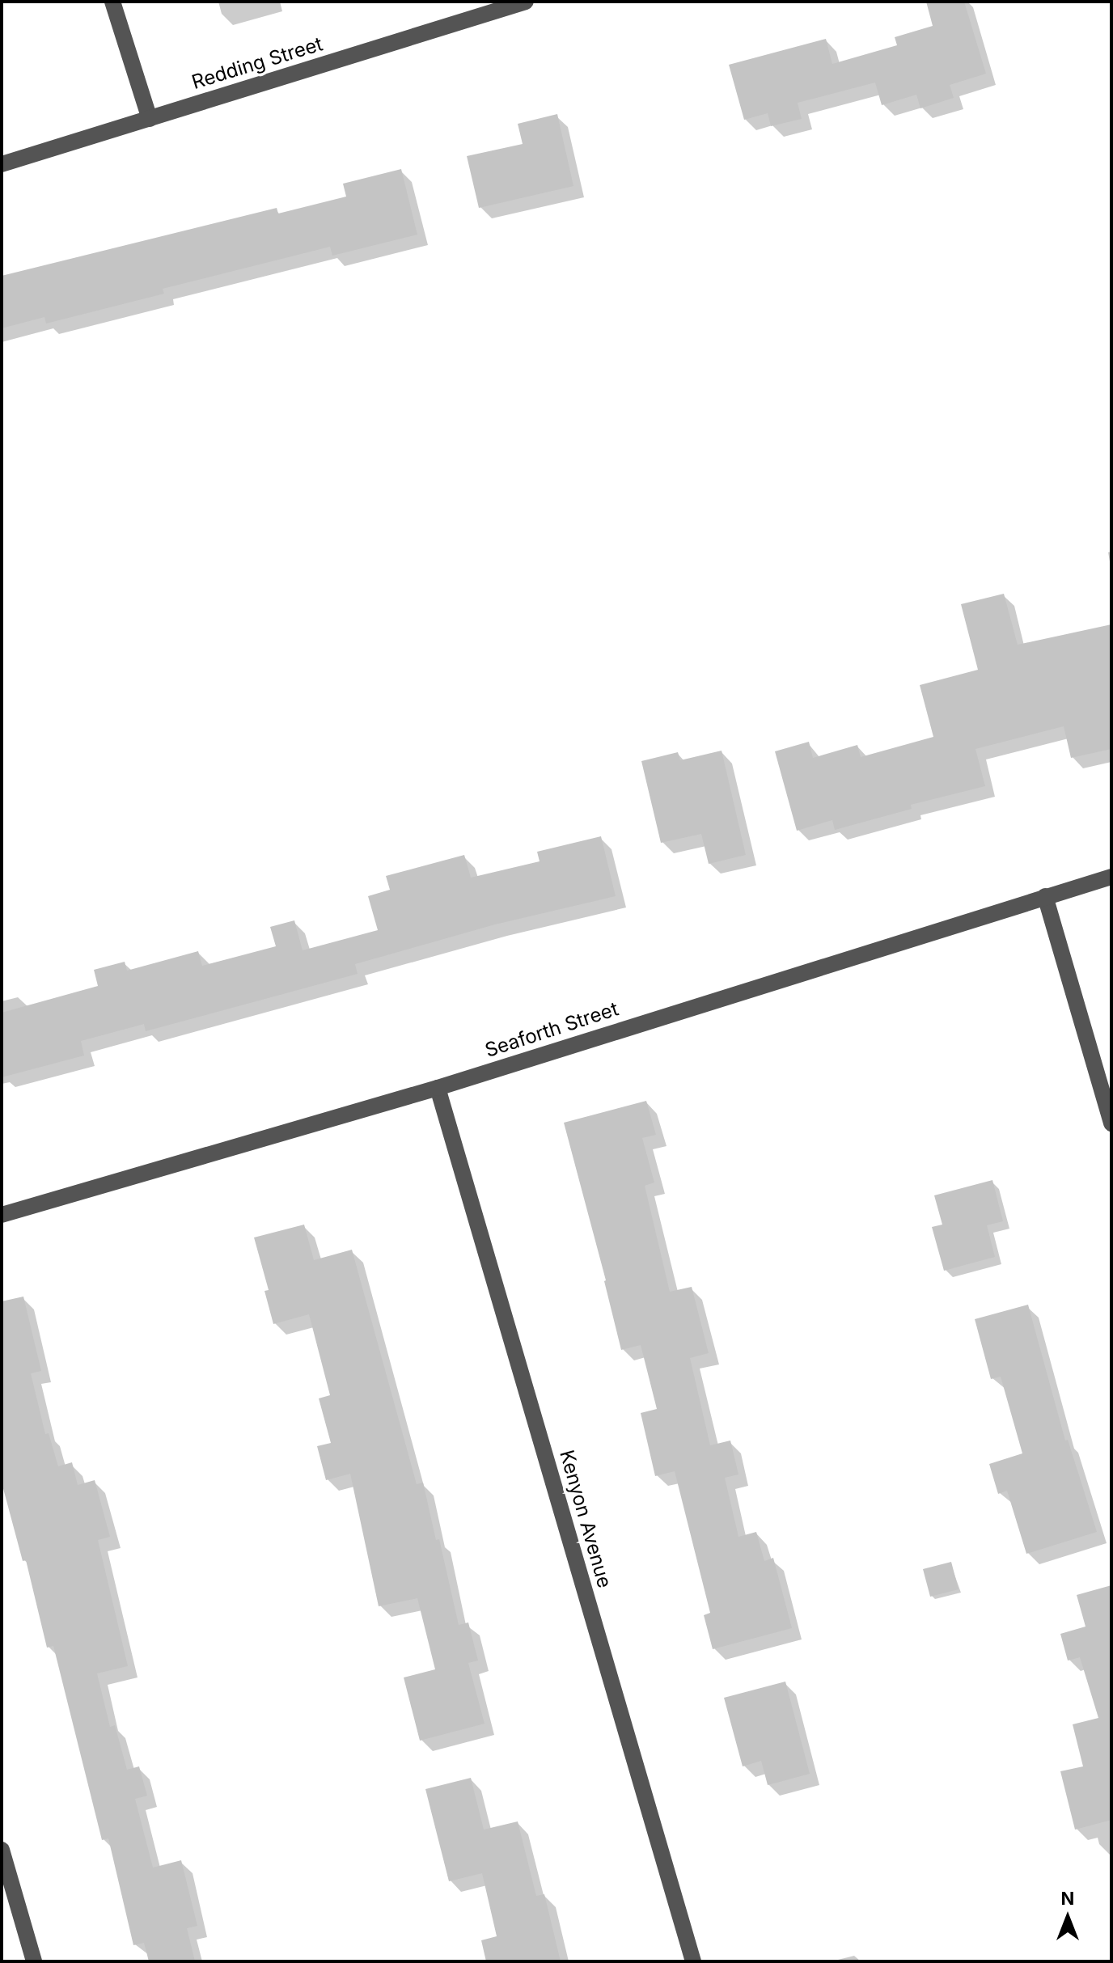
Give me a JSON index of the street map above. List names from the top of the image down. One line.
{"streets":{"street":["Redding Street","Seaforth Street","Kenyon Avenue"]},"crossings":[["Seaforth Street","Kenyon Avenue"]],"north":"top"}
